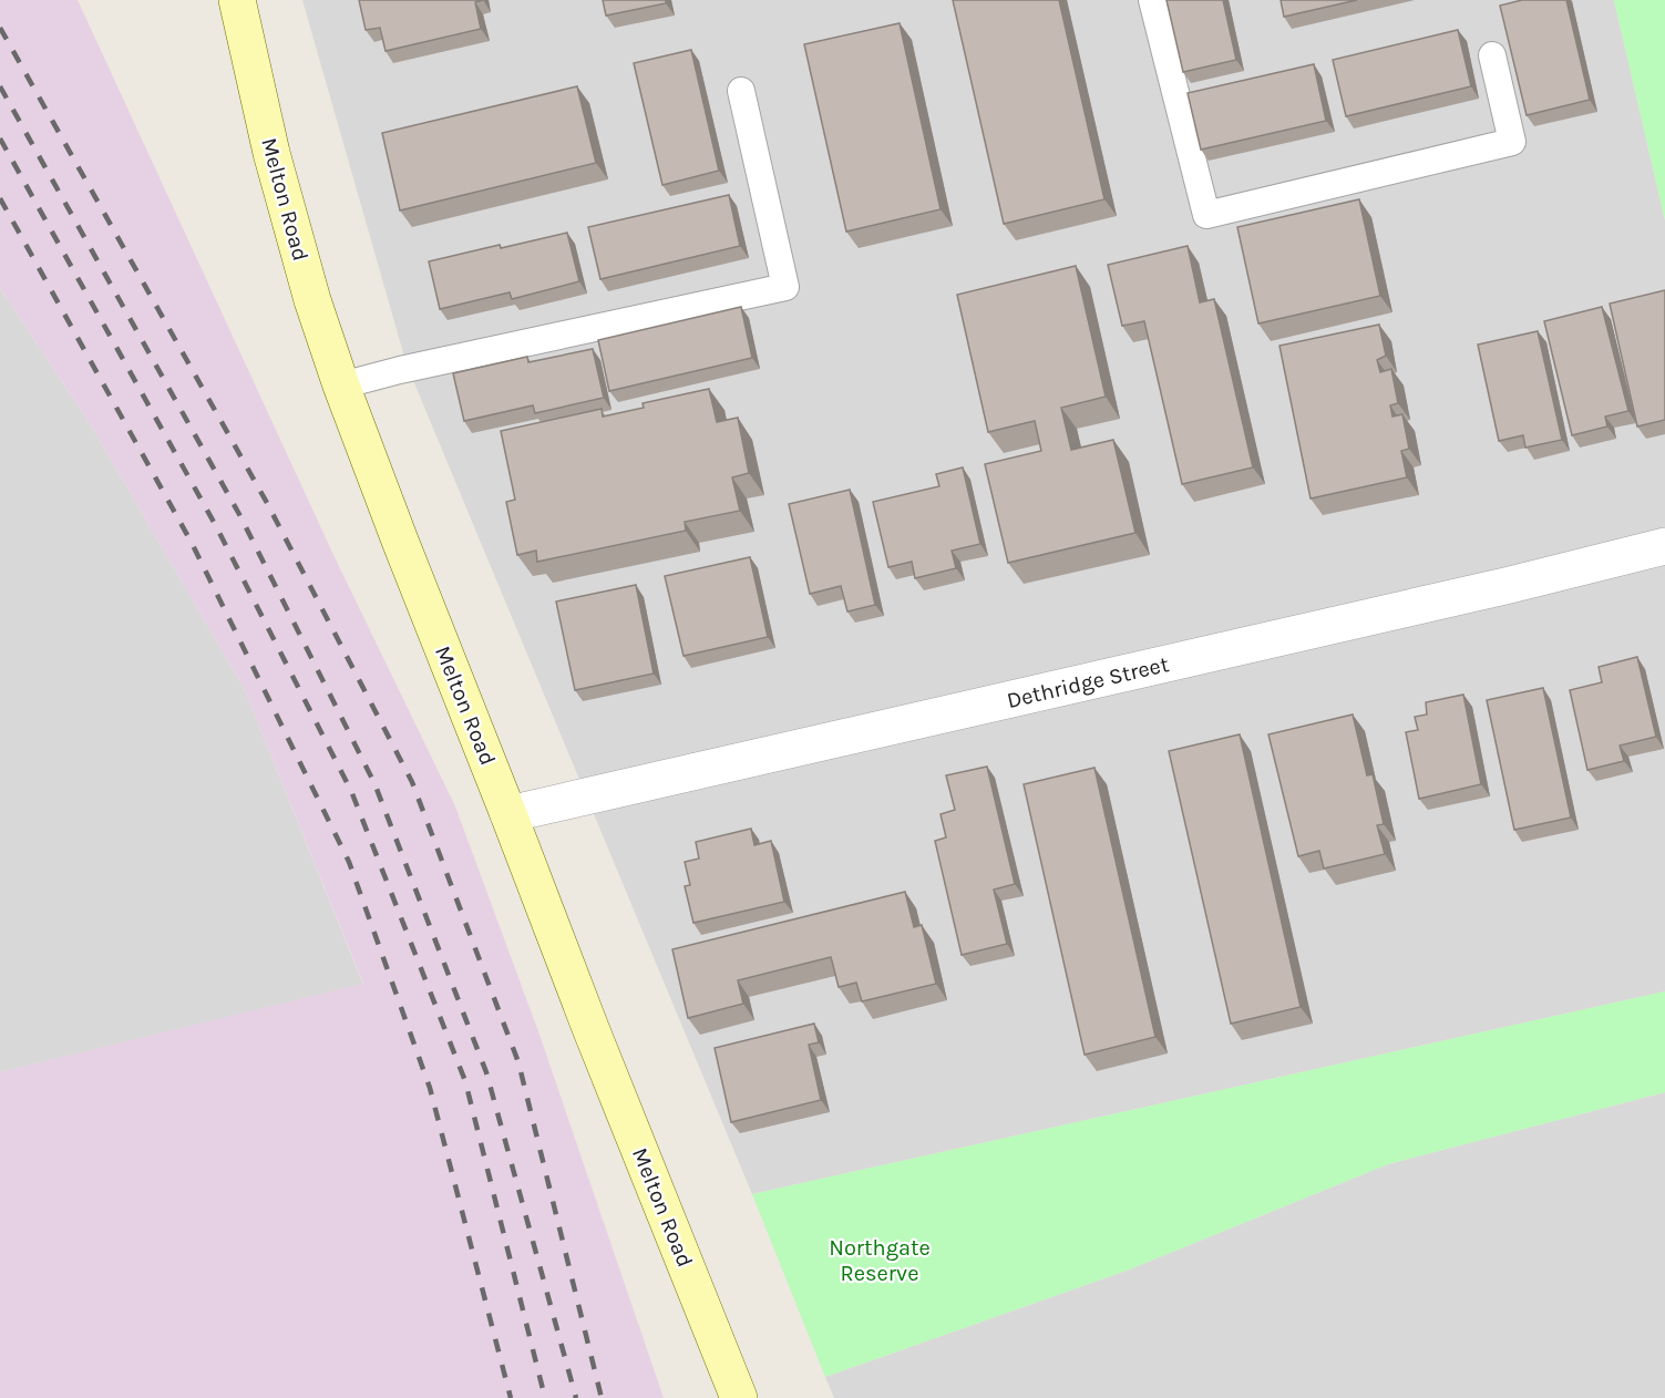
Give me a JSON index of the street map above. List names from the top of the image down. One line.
{"streets":{"street":["Melton Road","Dethridge Street"]},"crossings":[["Melton Road","Dethridge Street"]],"parks":["Northgate Reserve"]}
